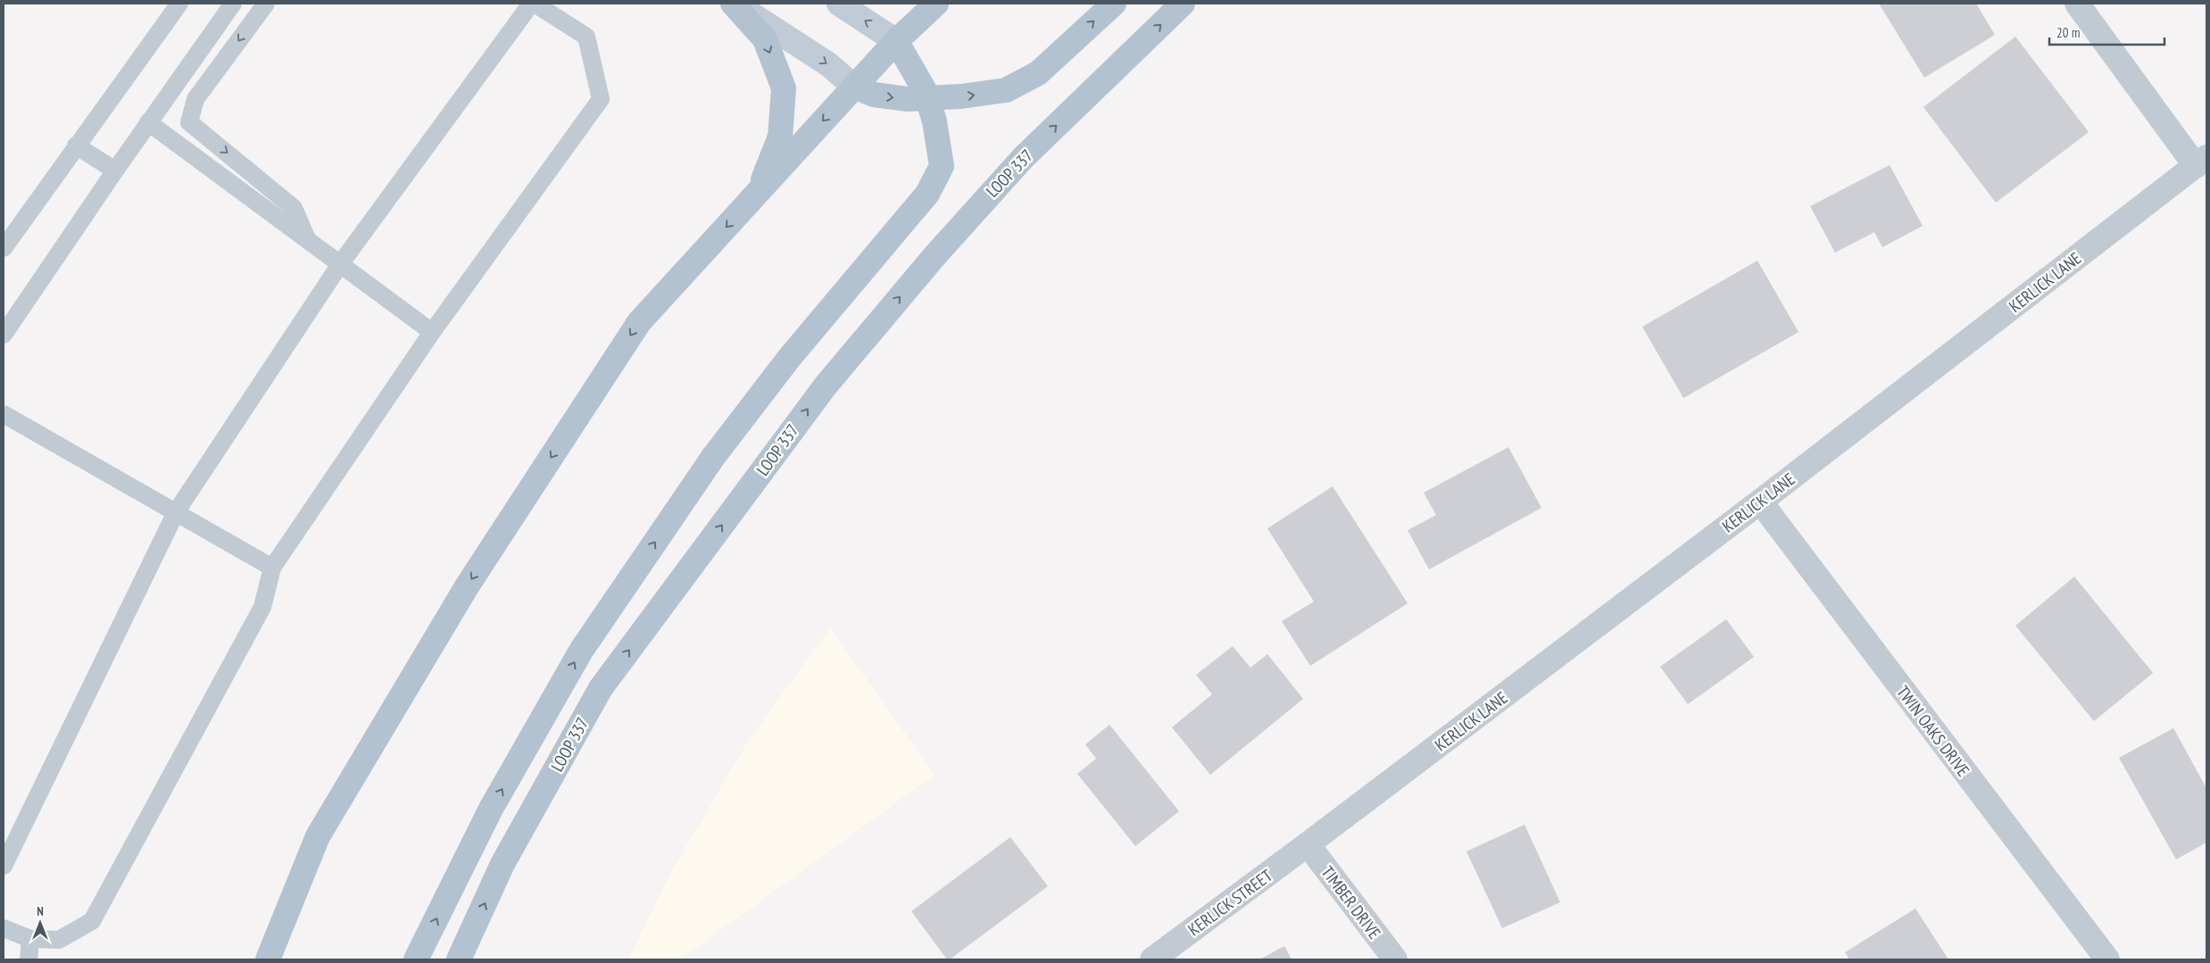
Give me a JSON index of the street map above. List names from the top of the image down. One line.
{"streets":{"main road":["LOOP 337"],"street":["KERLICK LANE","TWIN OAKS DRIVE","KERLICK STREET","TIMBER DRIVE"]},"crossings":[["KERLICK LANE","TWIN OAKS DRIVE"],["KERLICK LANE","KERLICK STREET"],["KERLICK LANE","TIMBER DRIVE"],["KERLICK STREET","TIMBER DRIVE"]],"scale_bar":"20 m","north":"top"}
